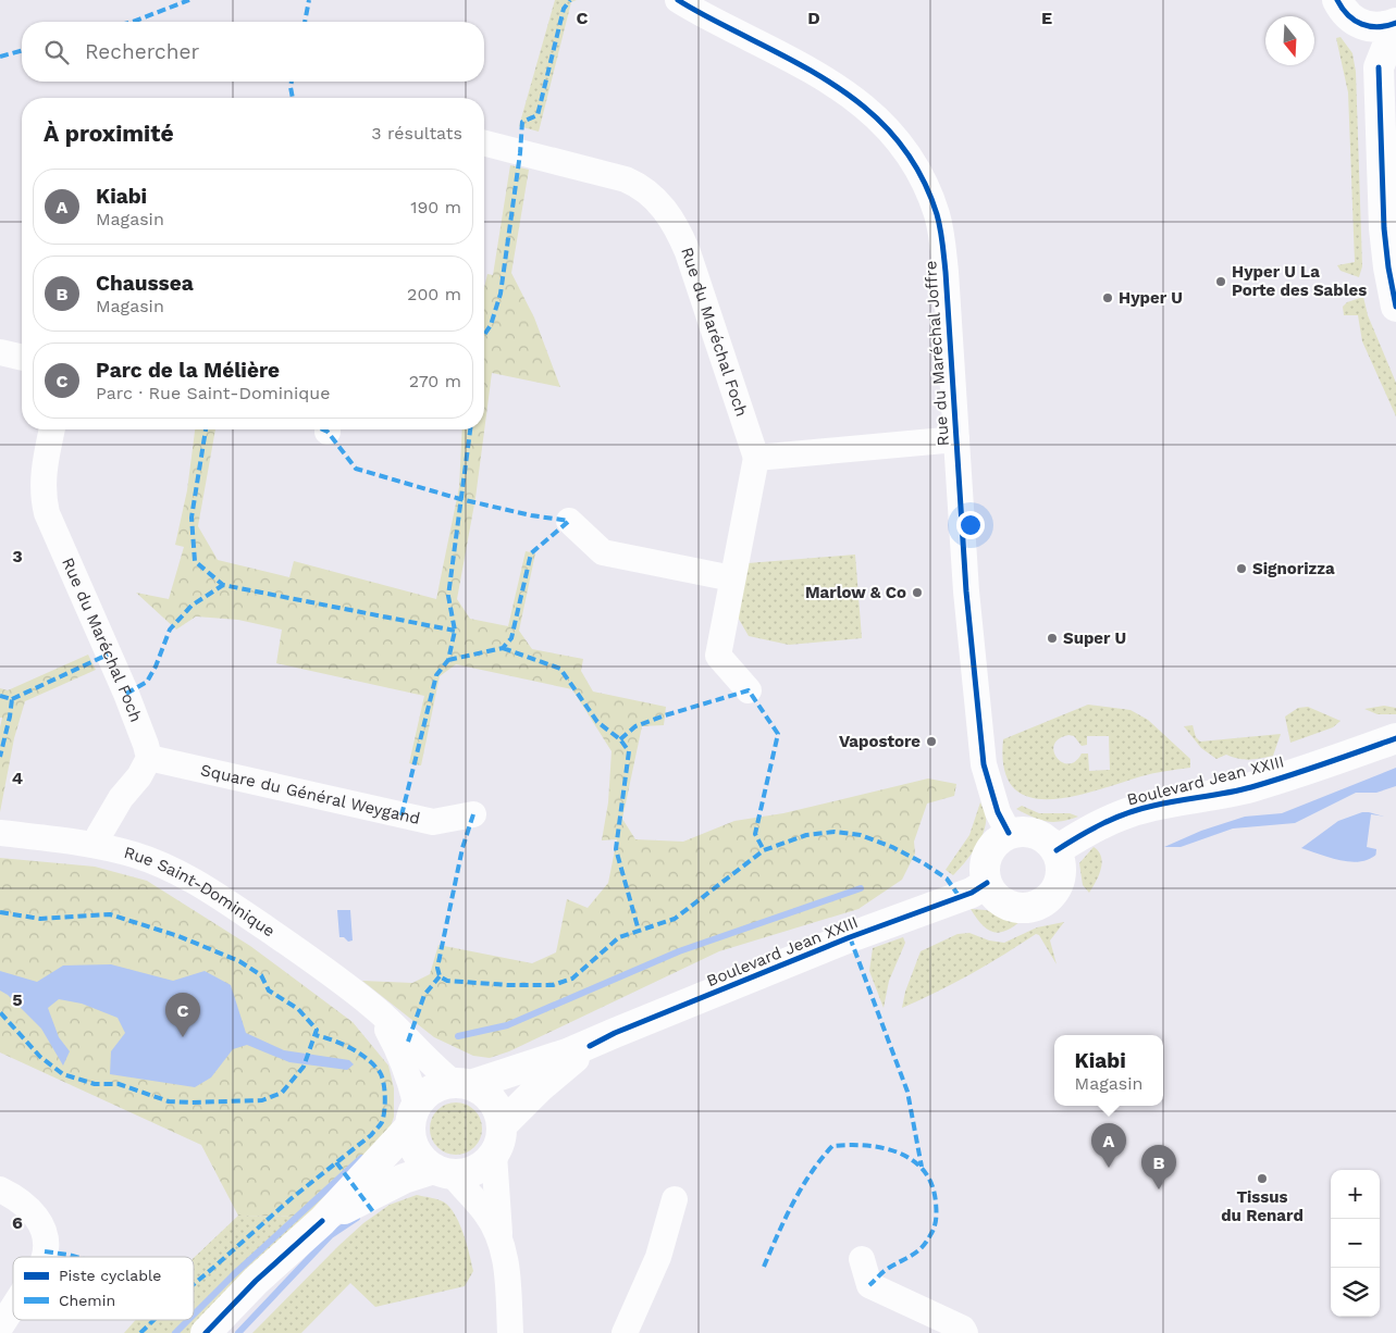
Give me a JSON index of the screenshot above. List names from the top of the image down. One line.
{"streets":{"main road":["Boulevard Jean XXIII"],"street":["Rue du Maréchal Foch","Rue du Maréchal Joffre","Square du Général Weygand","Rue Saint-Dominique"]},"crossings":[["Rue du Maréchal Foch","Square du Général Weygand"],["Rue du Maréchal Joffre","Boulevard Jean XXIII"]],"places":["Hyper U La Porte des Sables","Hyper U","Signorizza","Marlow & Co","Super U","Vapostore","Tissus du Renard"],"legend":["Piste cyclable","Chemin"],"north":"bottom","page":{"search":"Rechercher","heading":["À proximité","3 résultats"],"list":[{"mark":"A","name":"Kiabi","note":"Magasin","value":"190 m"},{"mark":"B","name":"Chaussea","note":"Magasin","value":"200 m"},{"mark":"C","name":"Parc de la Mélière","note":"Parc · Rue Saint-Dominique","value":"270 m"}],"pins":["C","A","B"],"popup":["Kiabi","Magasin"],"map_buttons":["+","−"]},"grid":{"columns":["C","D","E"],"rows":["3","4","5","6"]}}
